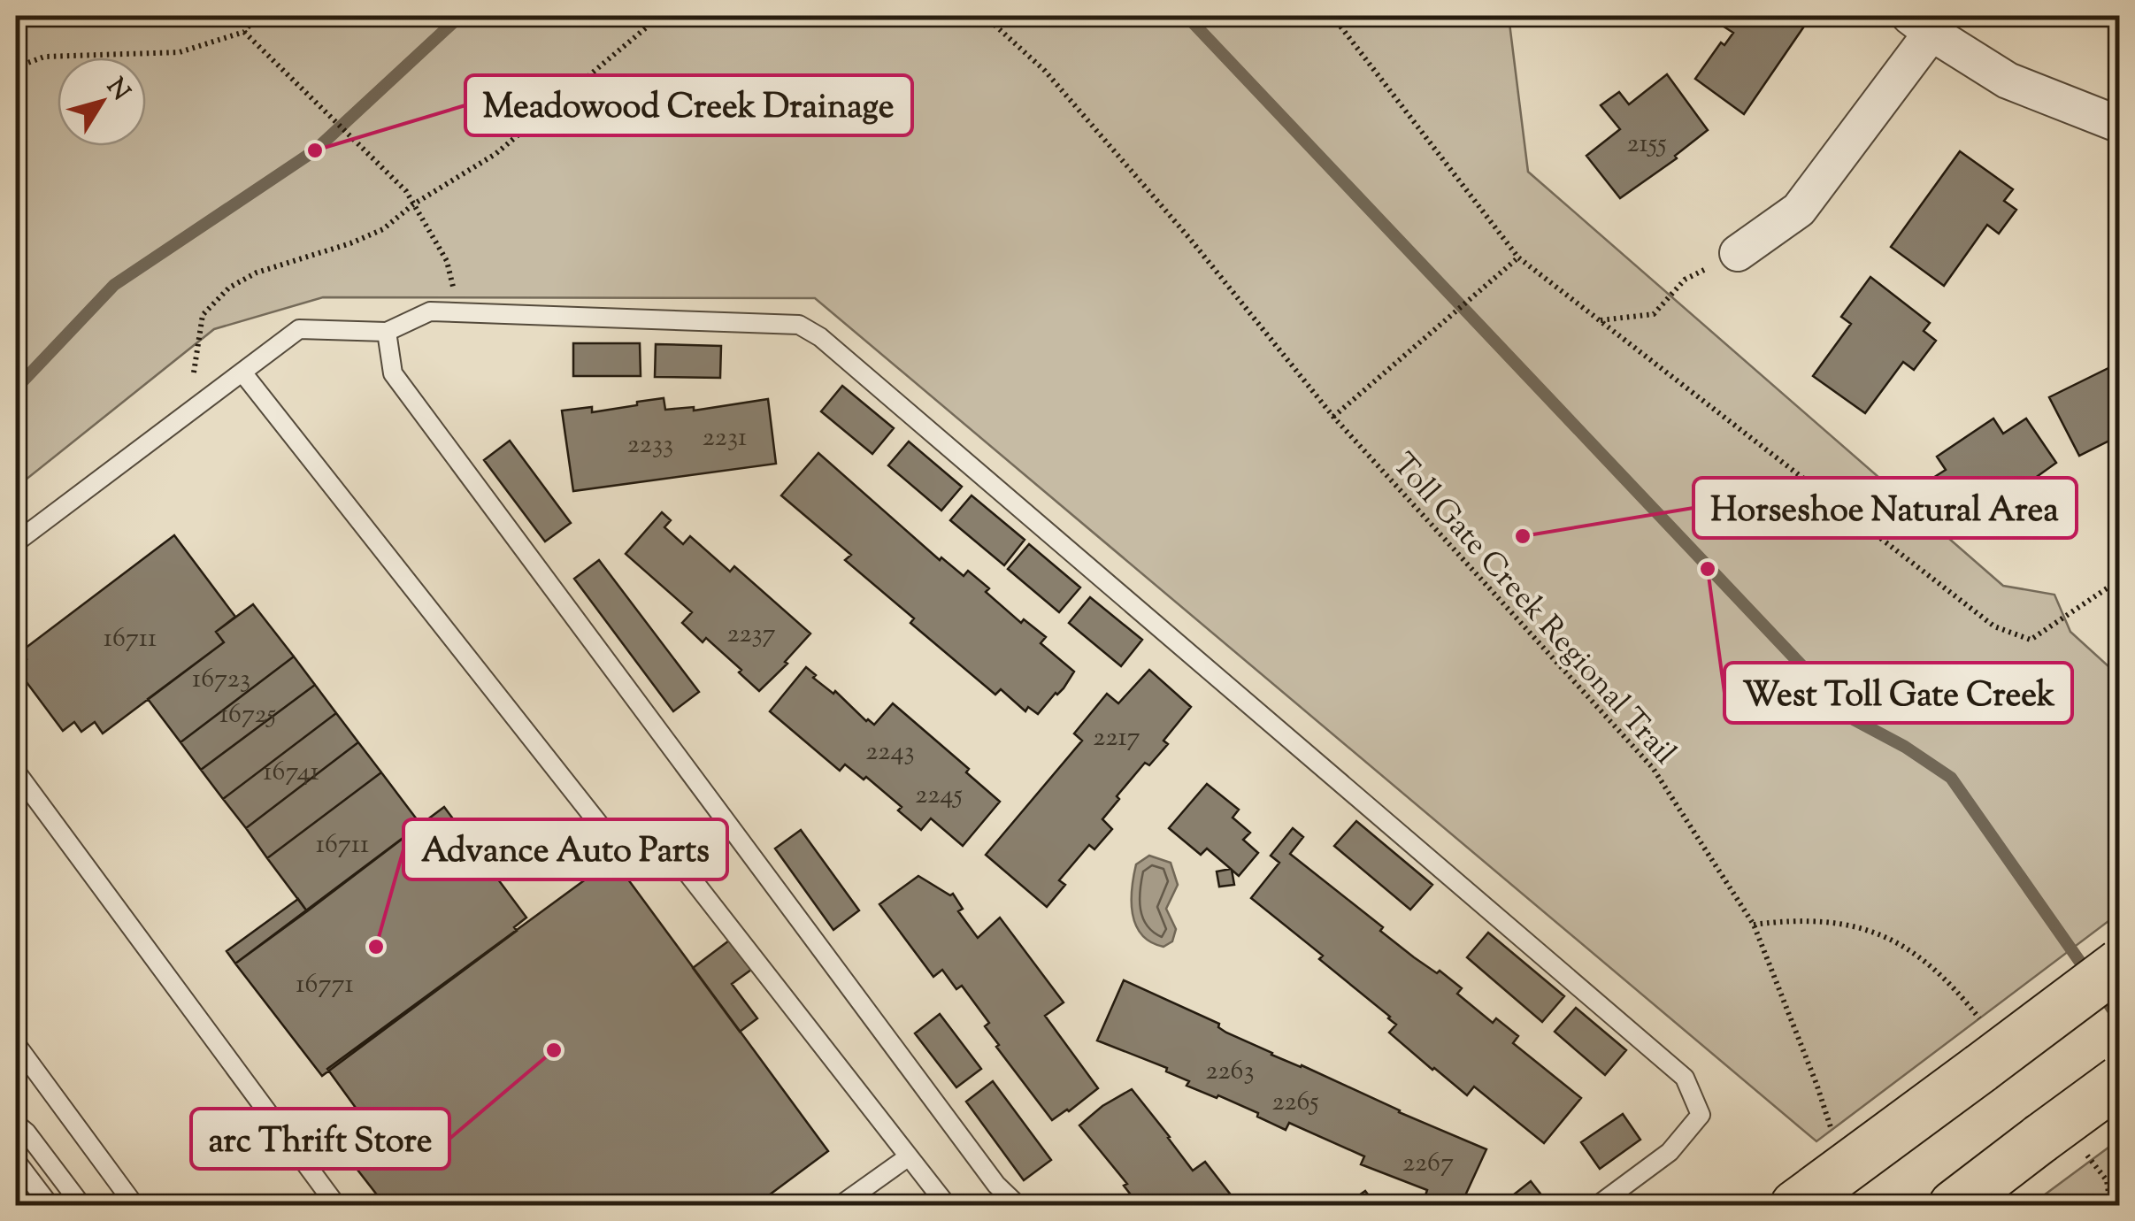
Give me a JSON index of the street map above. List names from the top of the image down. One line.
{"streets":{"path":["Toll Gate Creek Regional Trail"]},"places":["Meadowood Creek Drainage","Horseshoe Natural Area","West Toll Gate Creek","Advance Auto Parts","arc Thrift Store"],"house_numbers":["2155","2231","2233","2237","16711","16723","16725","2217","2243","16741","2245","16711","16771","2263","2265","2267"],"north":"top right"}
